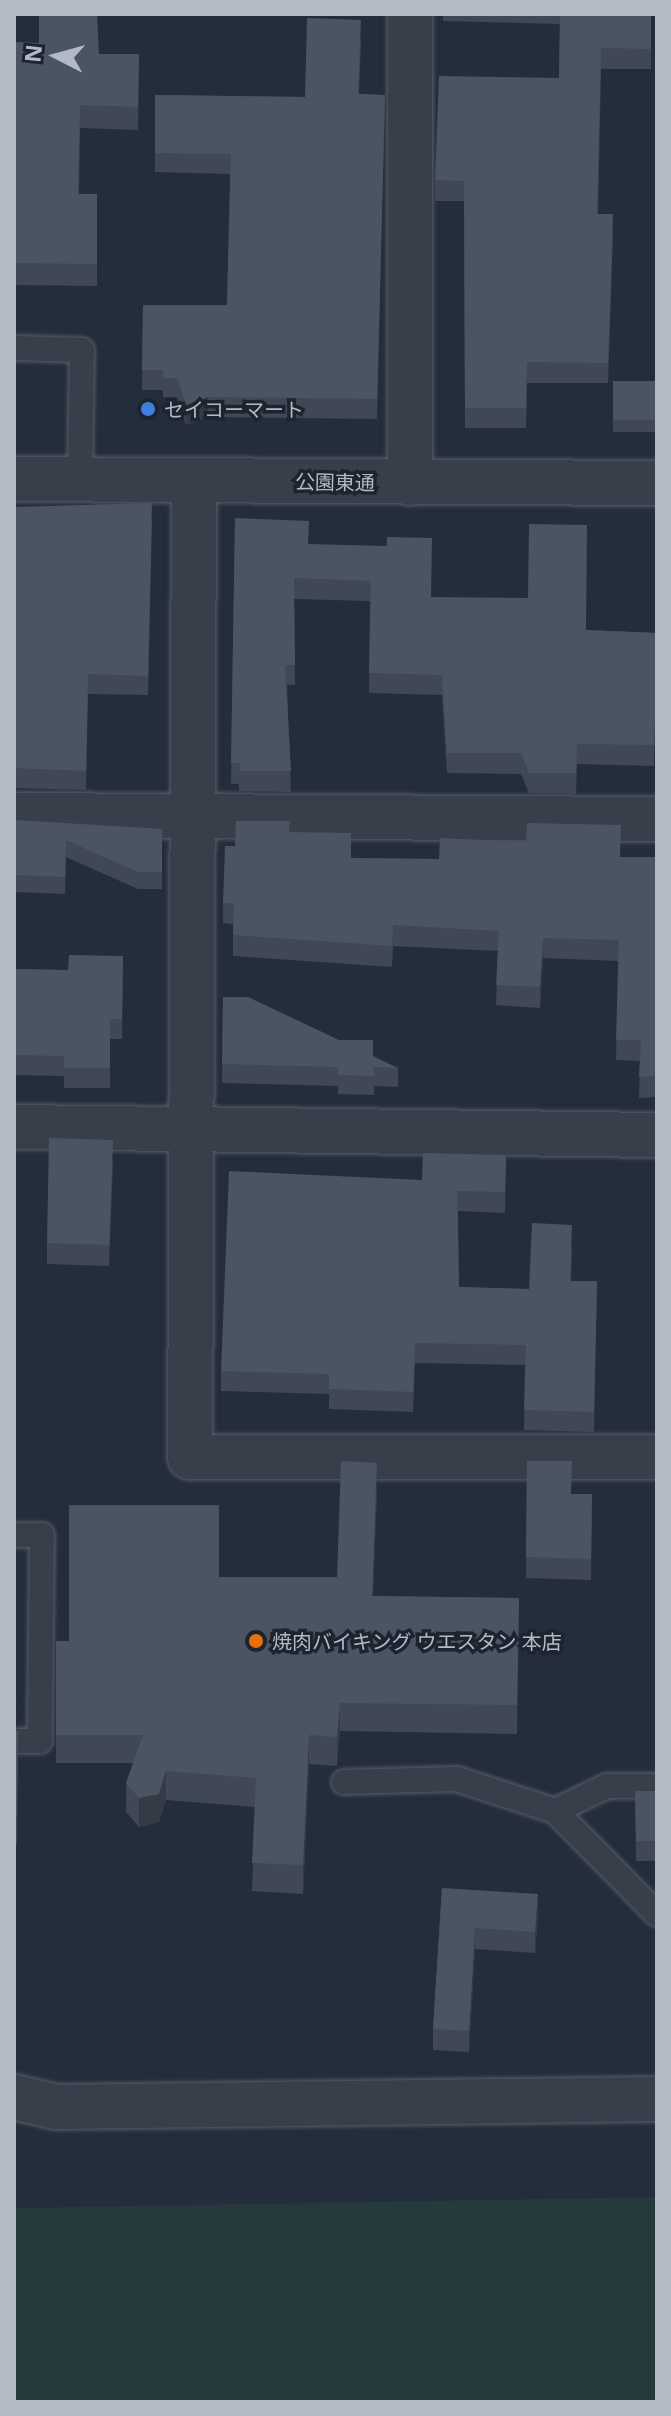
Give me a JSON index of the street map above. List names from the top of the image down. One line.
{"streets":{"street":["公園東通"]},"places":["セイコーマート","焼肉バイキング ウエスタン 本店"],"north":"left"}
